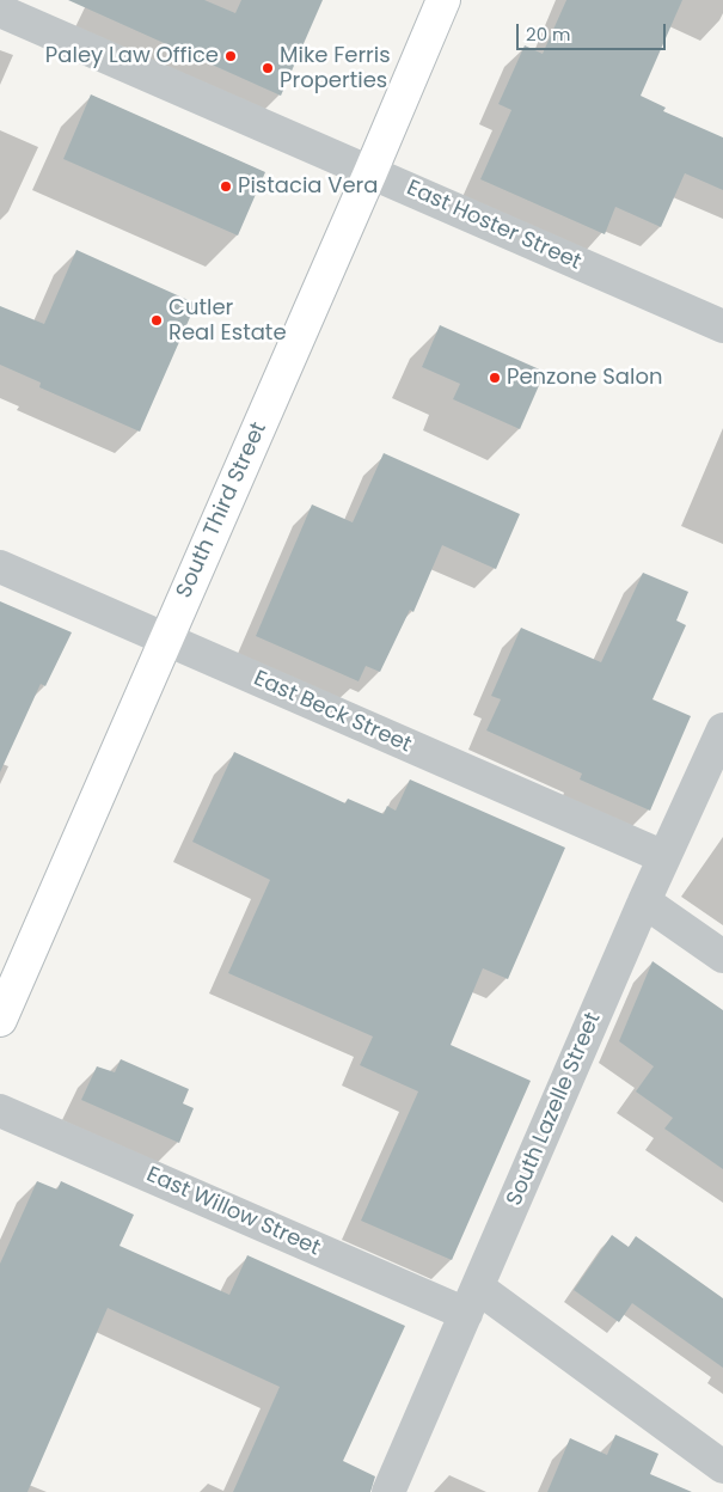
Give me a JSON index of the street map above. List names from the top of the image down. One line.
{"streets":{"street":["East Hoster Street","South Third Street","East Beck Street","South Lazelle Street","East Willow Street"]},"crossings":[["East Hoster Street","South Third Street"],["South Third Street","East Beck Street"],["East Beck Street","South Lazelle Street"],["South Lazelle Street","East Willow Street"]],"places":["Paley Law Office","Mike Ferris Properties","Pistacia Vera","Cutler Real Estate","Penzone Salon"],"scale_bar":"20 m"}
